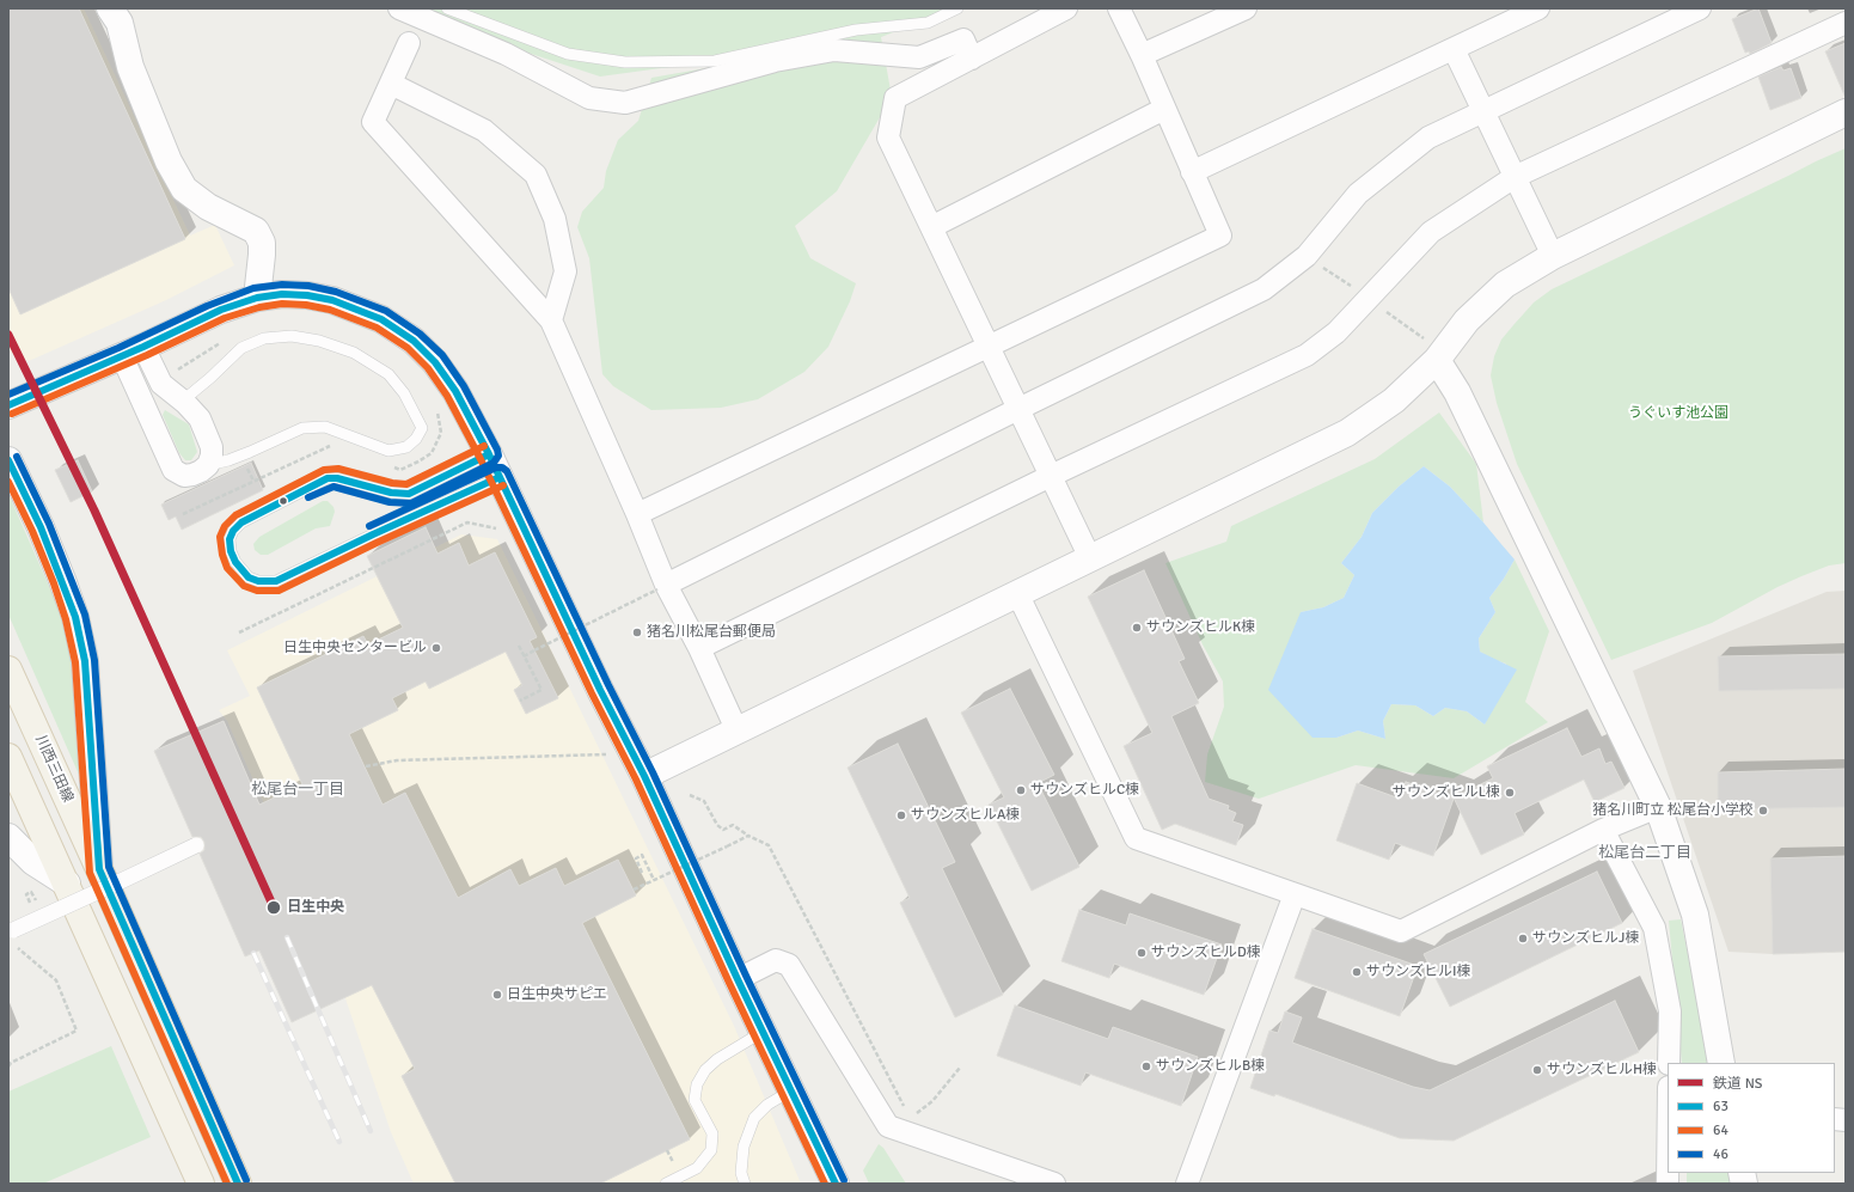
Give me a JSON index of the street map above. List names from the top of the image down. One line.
{"streets":{"main road":["川西三田線"]},"districts":["松尾台一丁目","松尾台二丁目"],"parks":["うぐいす池公園"],"places":["サウンズヒルK棟","猪名川松尾台郵便局","日生中央センタービル","サウンズヒルC棟","サウンズヒルL棟","猪名川町立 松尾台小学校","サウンズヒルA棟","日生中央","サウンズヒルJ棟","サウンズヒルD棟","サウンズヒルI棟","日生中央サピエ","サウンズヒルB棟","サウンズヒルH棟"],"lines":["transit line 46","transit line 63","transit line 64","rail line NS"],"legend":["鉄道 NS","63","64","46"]}
